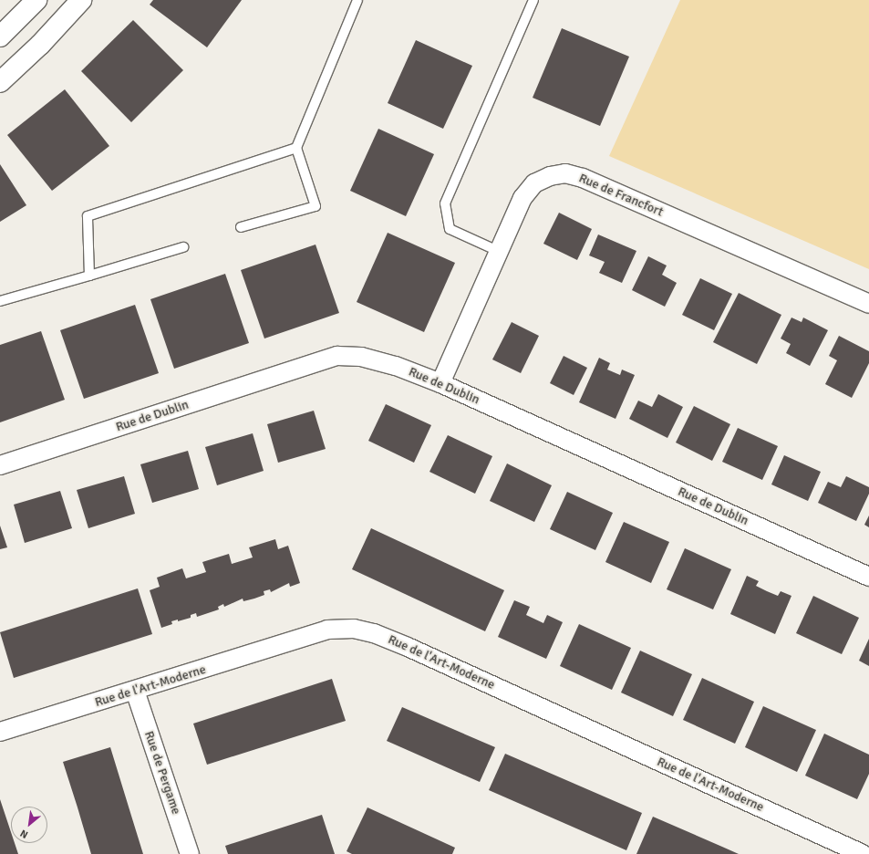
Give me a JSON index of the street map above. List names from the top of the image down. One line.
{"streets":{"street":["Rue de Francfort","Rue de Dublin","Rue de l'Art-Moderne","Rue de Pergame"]},"crossings":[["Rue de Francfort","Rue de Dublin"],["Rue de l'Art-Moderne","Rue de Pergame"]],"north":"bottom left"}
